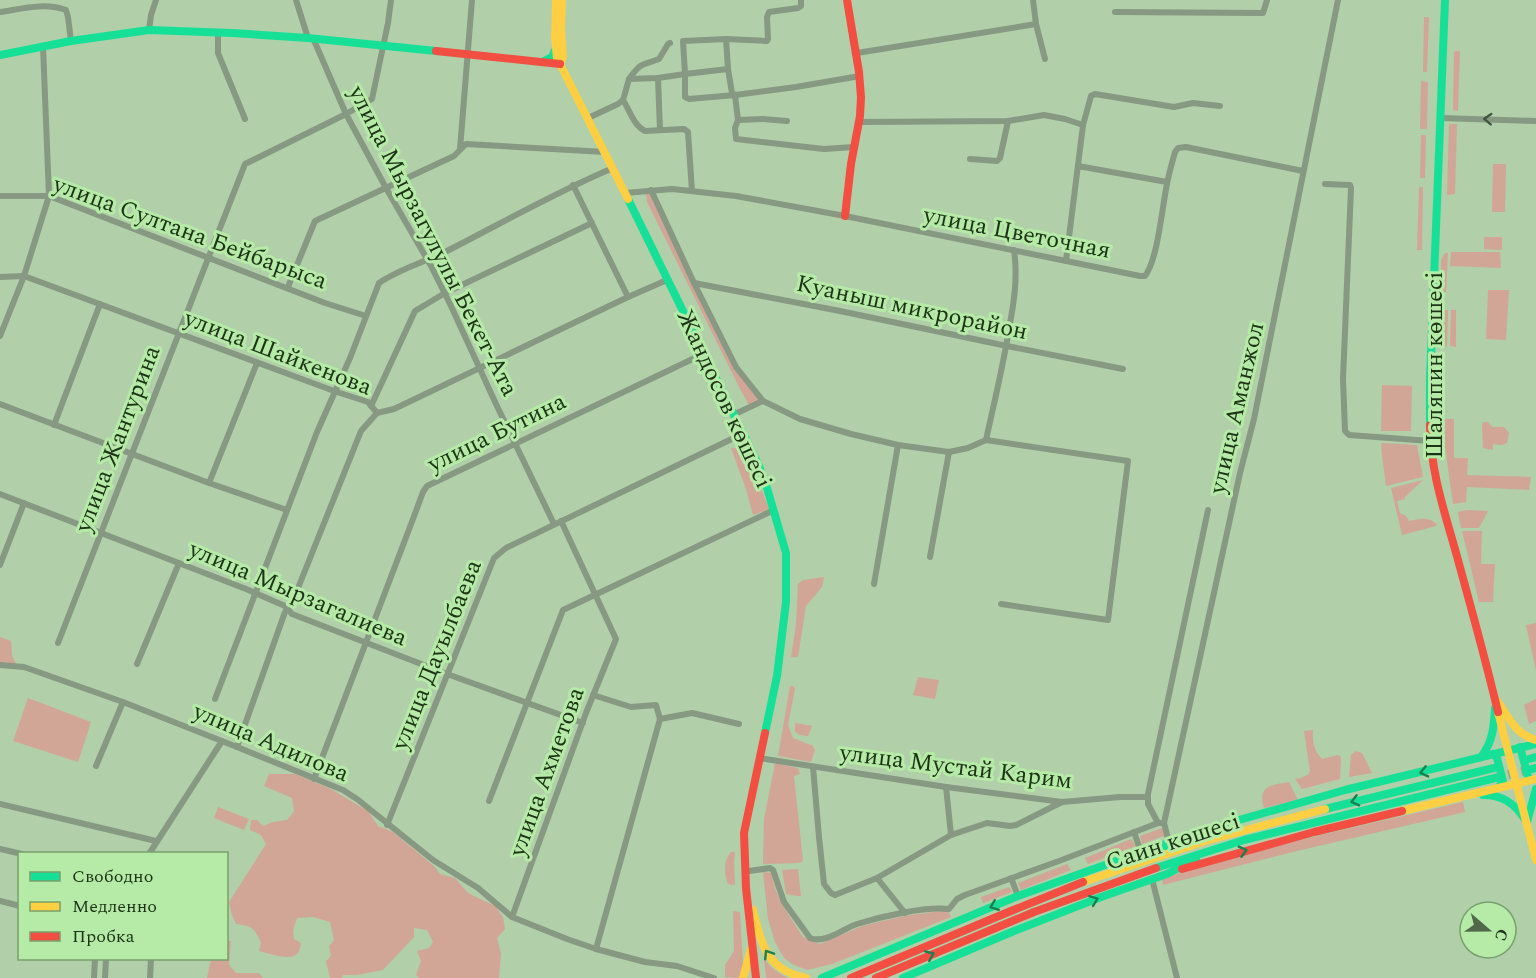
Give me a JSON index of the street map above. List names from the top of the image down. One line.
{"streets":{"main road":["Шаляпин көшесі","Жандосов көшесі","Саин көшесі"],"street":["улица Султана Бейбарыса","улица Цветочная","улица Мырзагулулы Бекет-Ата","Куаныш микрорайон","улица Шайкенова","улица Аманжол","улица Бутина","улица Жантурина","улица Мырзагалиева","улица Дауылбаева","улица Адилова","улица Мустай Карим","улица Ахметова"]},"crossings":[["улица Султана Бейбарыса","улица Жантурина"],["улица Цветочная","Жандосов көшесі"],["улица Цветочная","улица Аманжол"],["улица Мырзагулулы Бекет-Ата","улица Шайкенова"],["улица Мырзагулулы Бекет-Ата","улица Бутина"],["улица Мырзагулулы Бекет-Ата","улица Жантурина"],["улица Мырзагулулы Бекет-Ата","улица Дауылбаева"],["улица Шайкенова","Жандосов көшесі"],["улица Шайкенова","улица Жантурина"],["Шаляпин көшесі","Саин көшесі"],["Жандосов көшесі","улица Бутина"],["Жандосов көшесі","улица Дауылбаева"],["Жандосов көшесі","улица Мустай Карим"],["улица Бутина","улица Мырзагалиева"],["улица Бутина","улица Адилова"],["улица Жантурина","улица Мырзагалиева"],["улица Мырзагалиева","улица Дауылбаева"],["улица Мырзагалиева","улица Ахметова"],["улица Дауылбаева","улица Адилова"],["улица Адилова","улица Ахметова"]],"legend":["Свободно","Медленно","Пробка"],"north":"right"}
